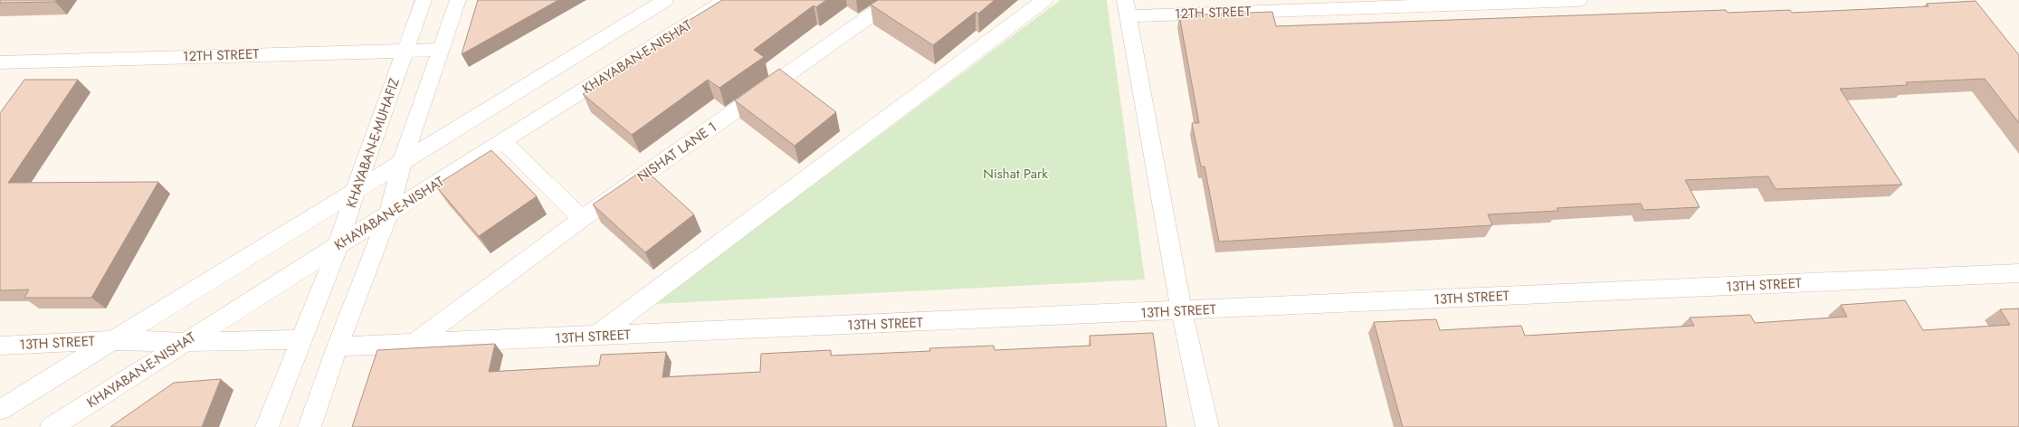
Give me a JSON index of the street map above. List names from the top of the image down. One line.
{"streets":{"street":["12TH STREET","KHAYABAN-E-NISHAT","KHAYABAN-E-MUHAFIZ","NISHAT LANE 1","13TH STREET"]},"crossings":[["12TH STREET","KHAYABAN-E-MUHAFIZ"],["KHAYABAN-E-NISHAT","KHAYABAN-E-MUHAFIZ"],["KHAYABAN-E-NISHAT","13TH STREET"],["KHAYABAN-E-MUHAFIZ","13TH STREET"],["NISHAT LANE 1","13TH STREET"]],"parks":["Nishat Park"]}
